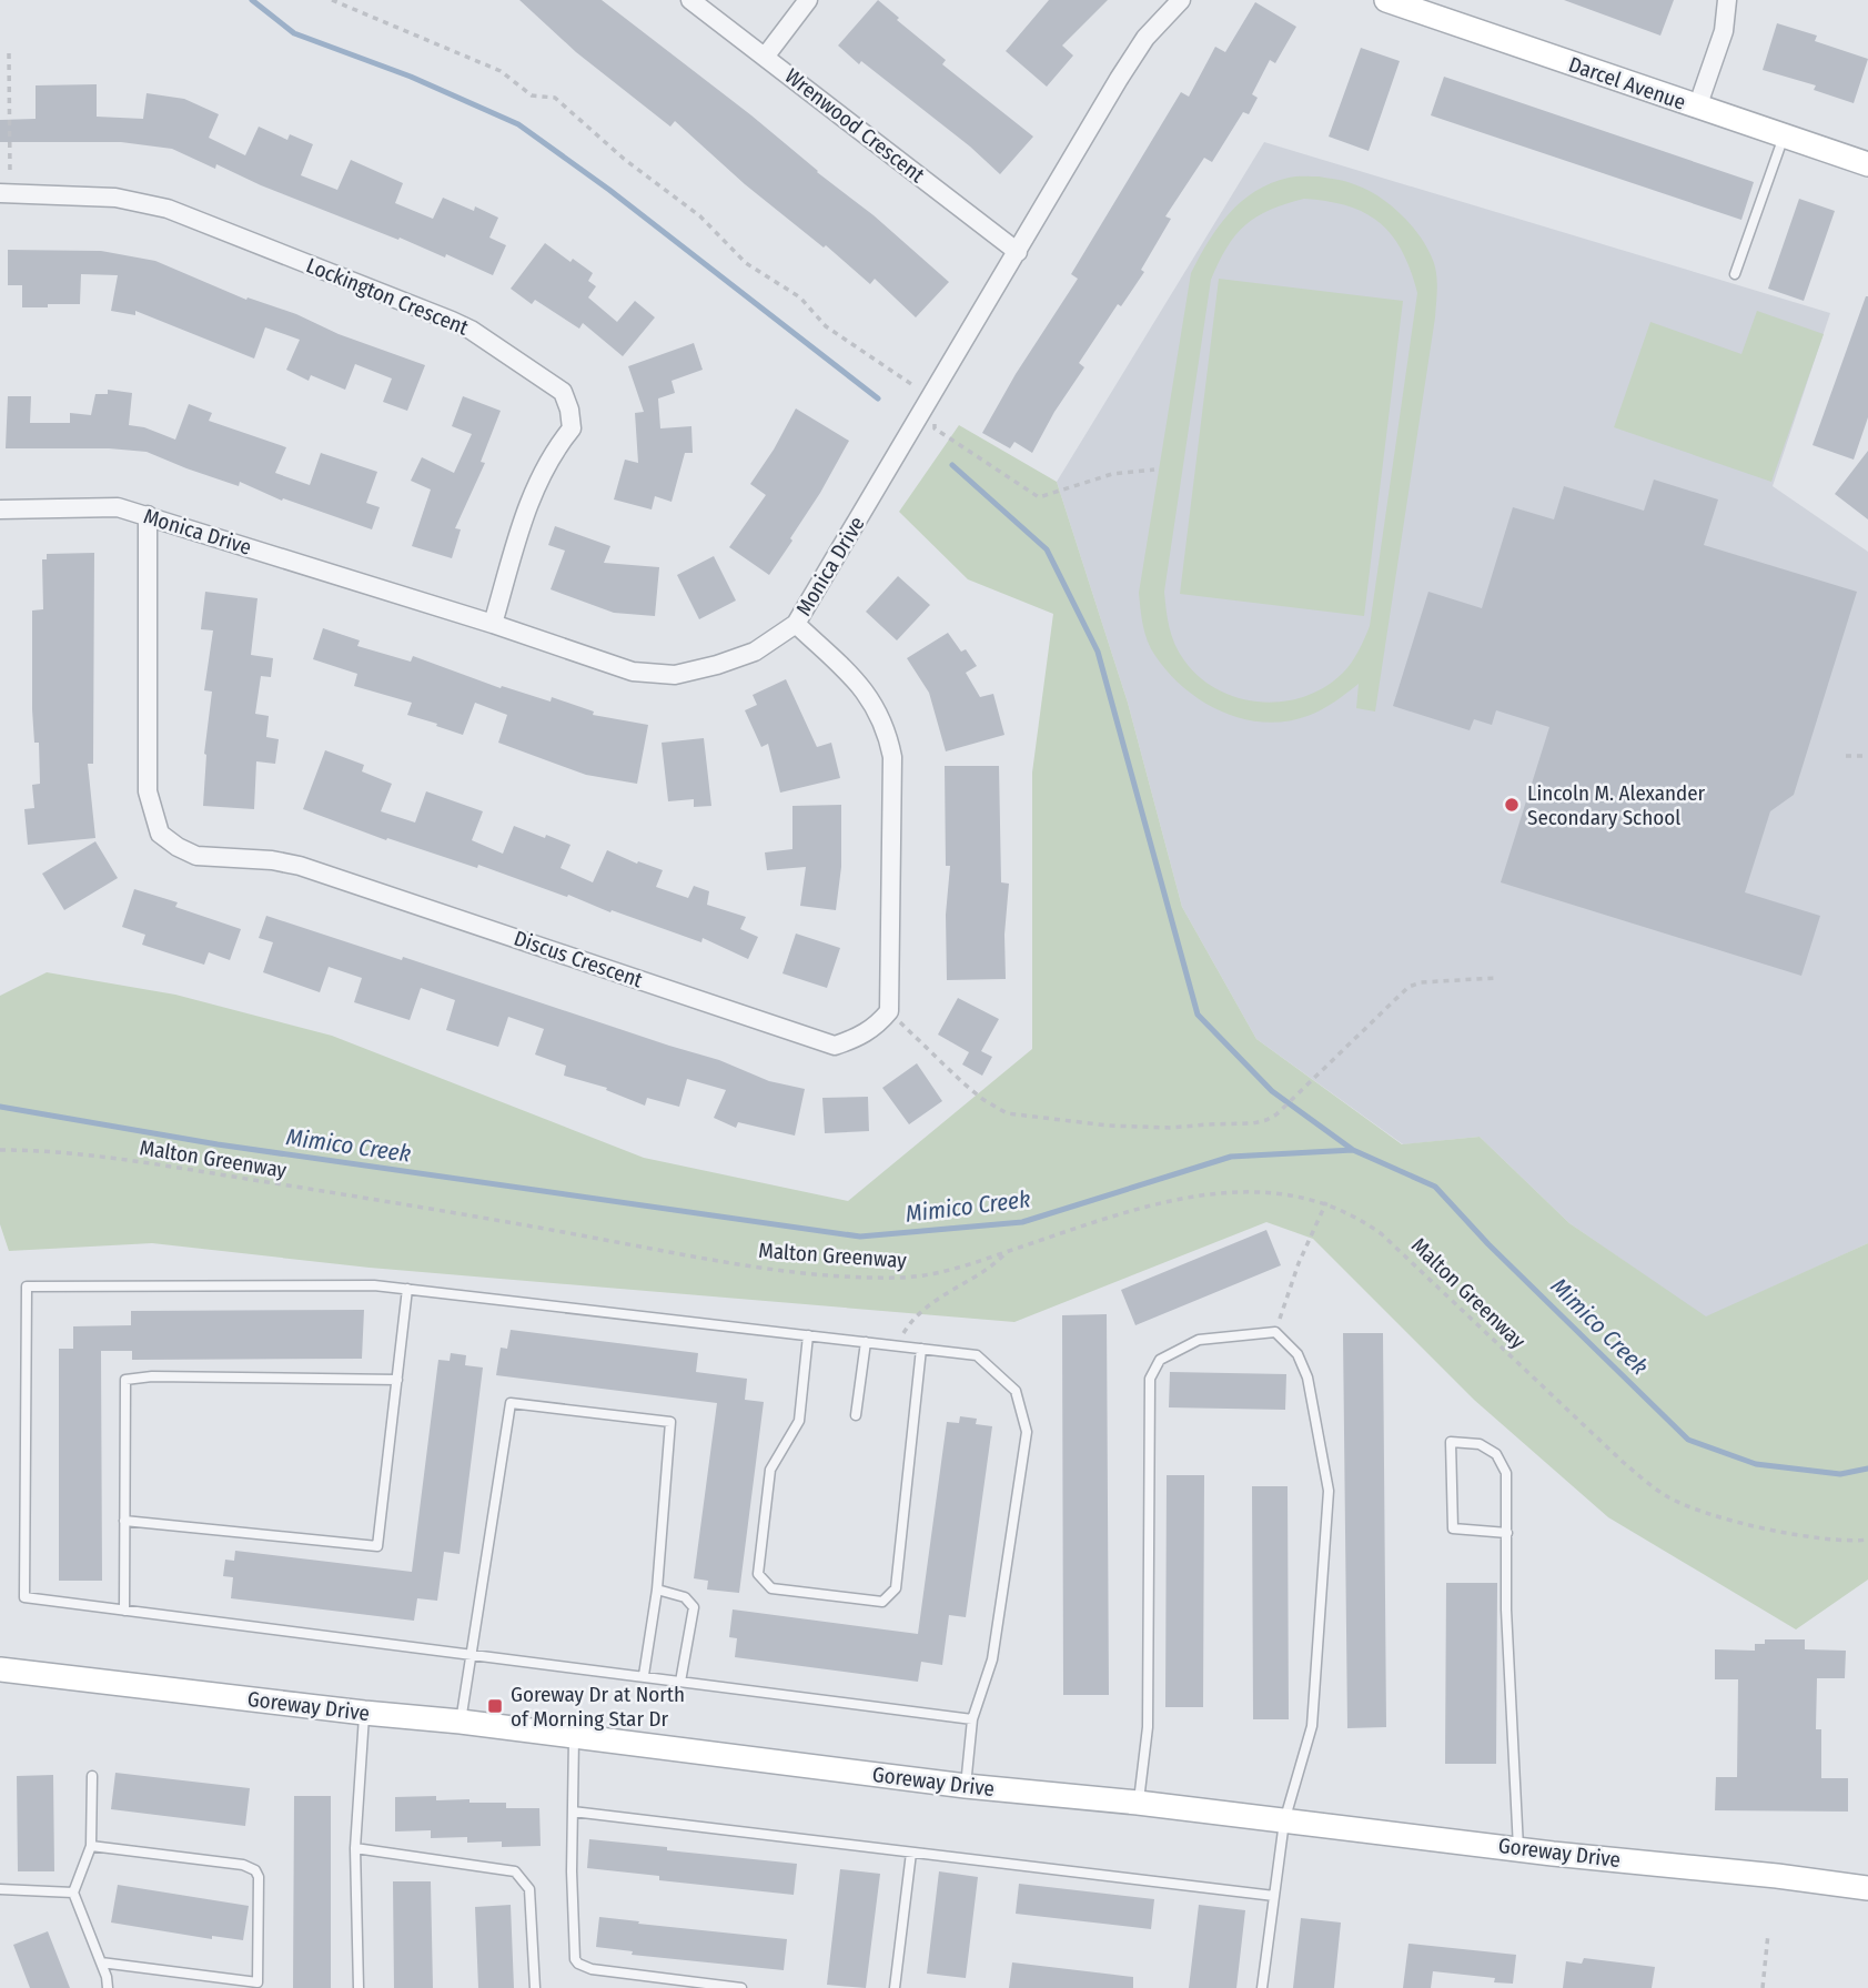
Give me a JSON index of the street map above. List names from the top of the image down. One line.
{"streets":{"main road":["Darcel Avenue","Goreway Drive"],"street":["Wrenwood Crescent","Lockington Crescent","Monica Drive","Discus Crescent"],"path":["Malton Greenway"]},"crossings":[["Wrenwood Crescent","Monica Drive"],["Lockington Crescent","Monica Drive"],["Monica Drive","Discus Crescent"]],"water":["Mimico Creek"],"places":{"other":["Lincoln M. Alexander Secondary School"],"transit":["Goreway Dr at North of Morning Star Dr"]}}
